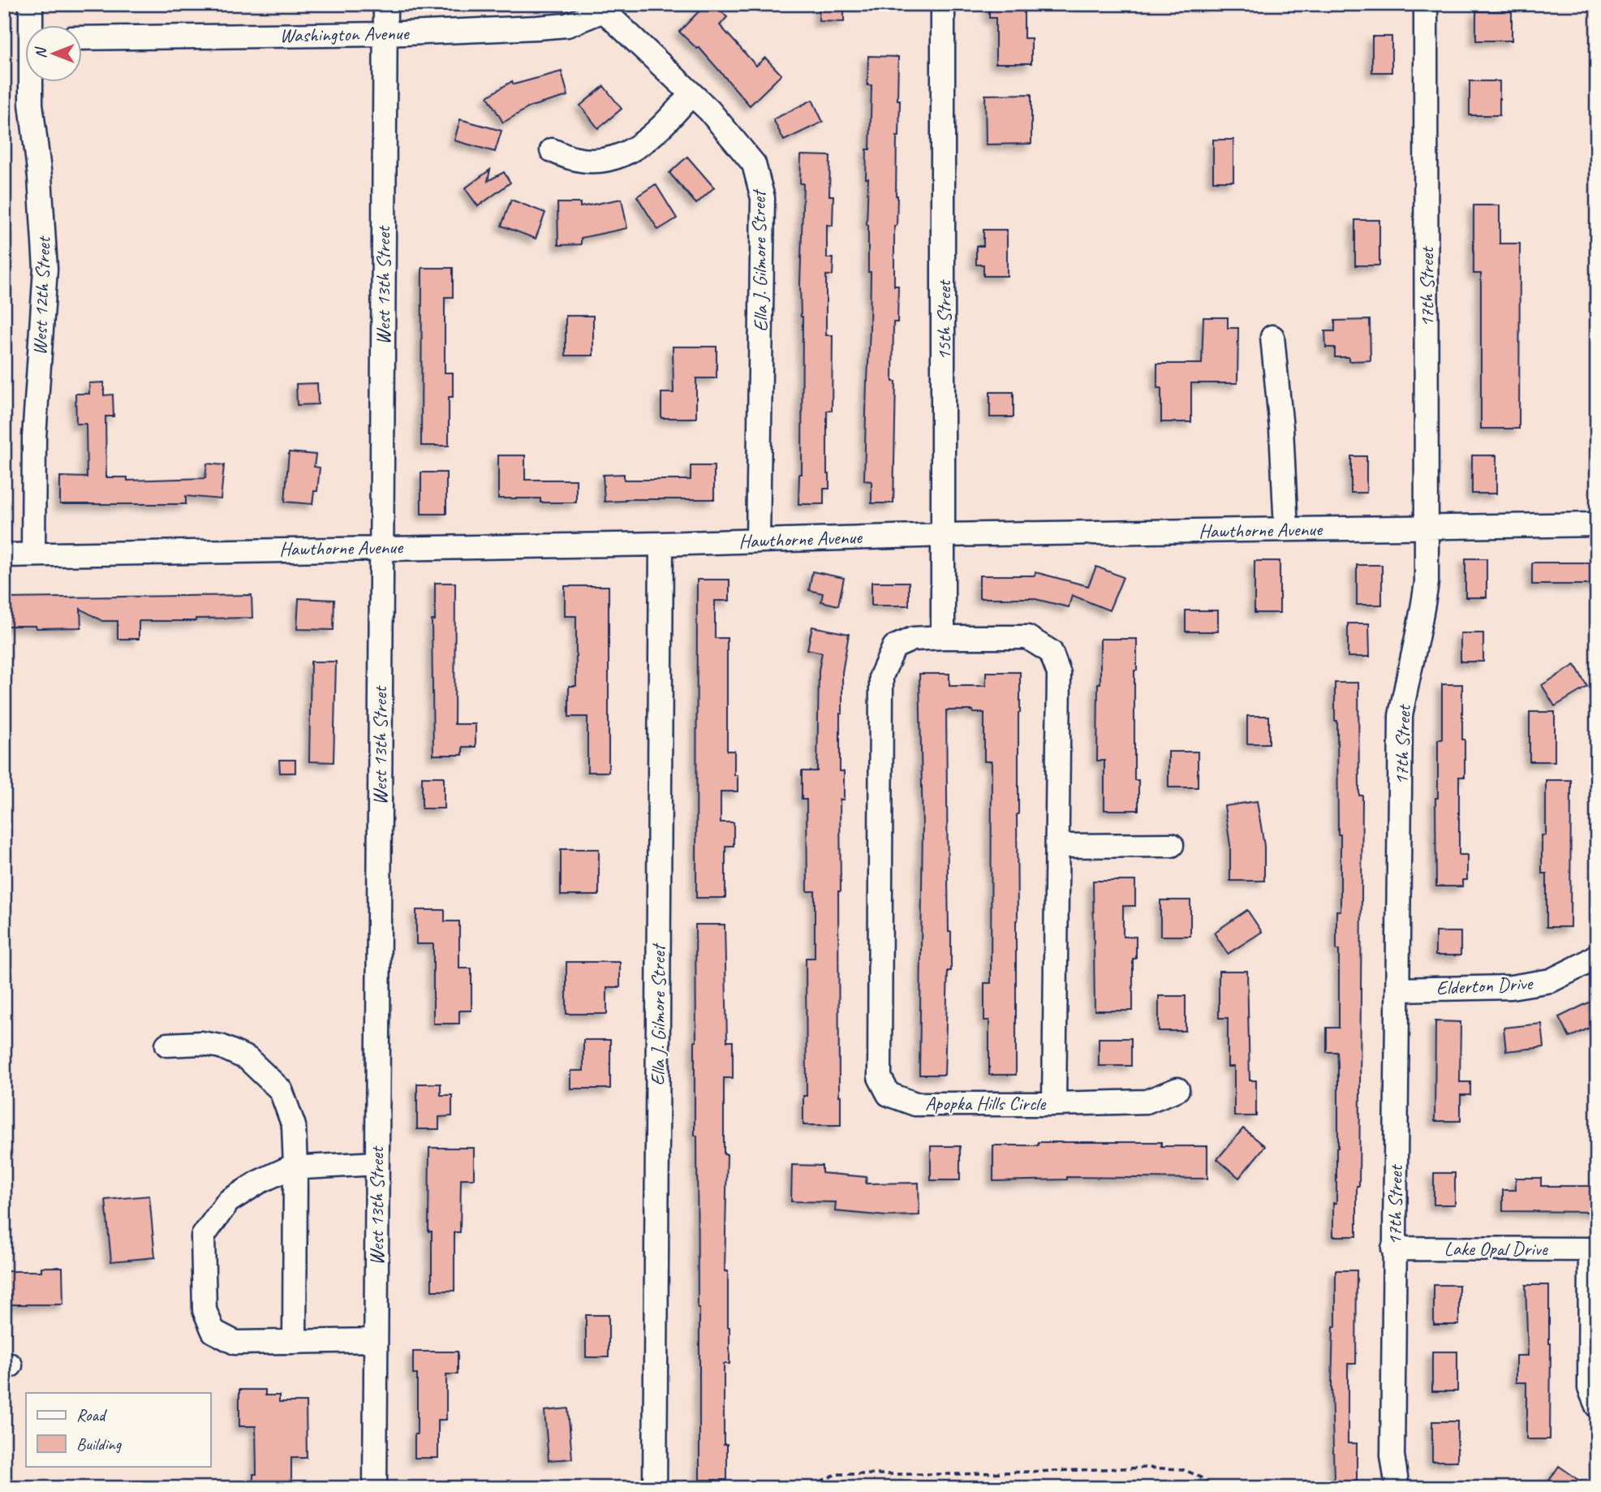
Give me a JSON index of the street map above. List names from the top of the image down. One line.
{"streets":{"street":["Washington Avenue","Ella J. Gilmore Street","West 13th Street","17th Street","West 12th Street","15th Street","Hawthorne Avenue","Elderton Drive","Apopka Hills Circle","Lake Opal Drive"]},"crossings":[["Washington Avenue","Ella J. Gilmore Street"],["Washington Avenue","West 13th Street"],["Ella J. Gilmore Street","Hawthorne Avenue"],["West 13th Street","Hawthorne Avenue"],["17th Street","Hawthorne Avenue"],["17th Street","Elderton Drive"],["17th Street","Lake Opal Drive"],["West 12th Street","Hawthorne Avenue"],["15th Street","Hawthorne Avenue"],["15th Street","Apopka Hills Circle"]],"legend":["Road","Building"],"north":"left"}
